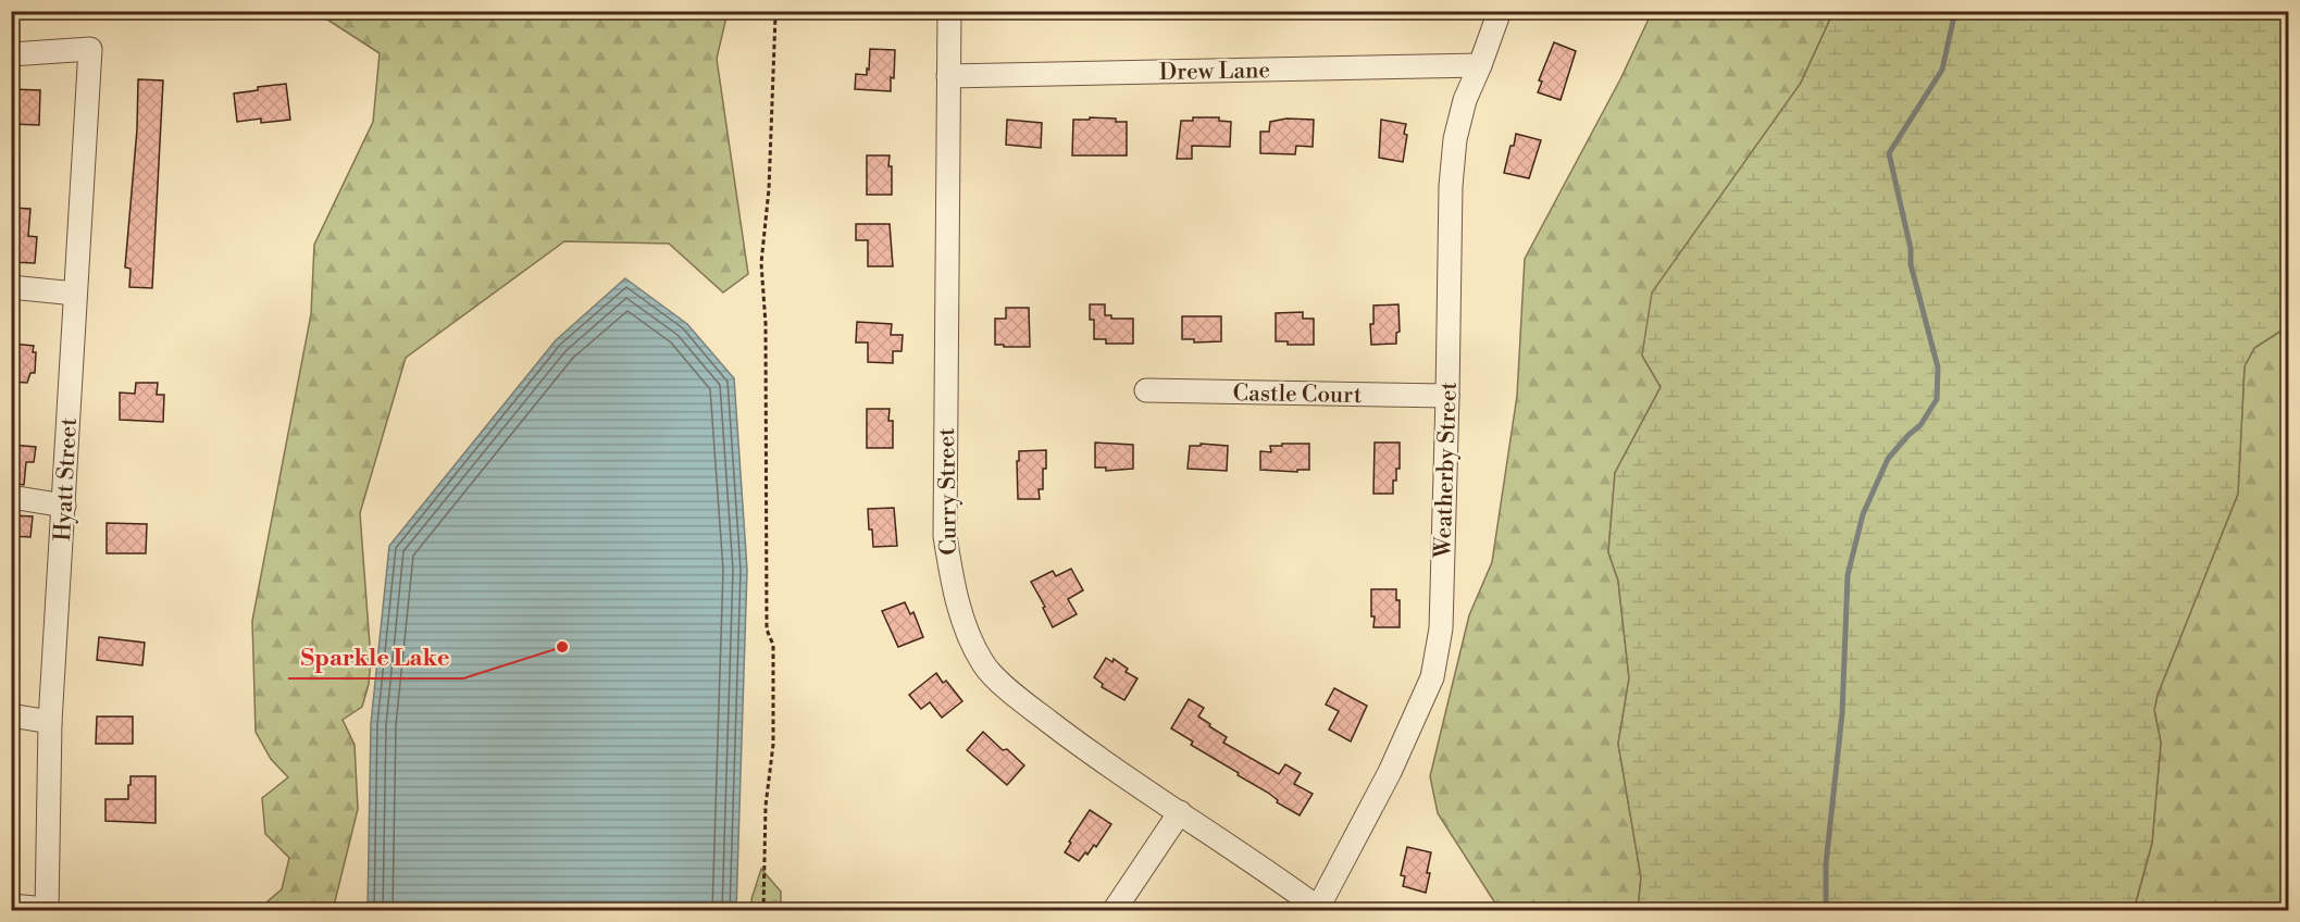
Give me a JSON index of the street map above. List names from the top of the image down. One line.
{"streets":{"street":["Drew Lane","Castle Court","Weatherby Street","Hyatt Street","Curry Street"]},"crossings":[["Drew Lane","Weatherby Street"],["Drew Lane","Curry Street"],["Castle Court","Weatherby Street"],["Weatherby Street","Curry Street"]],"places":["Sparkle Lake"]}
